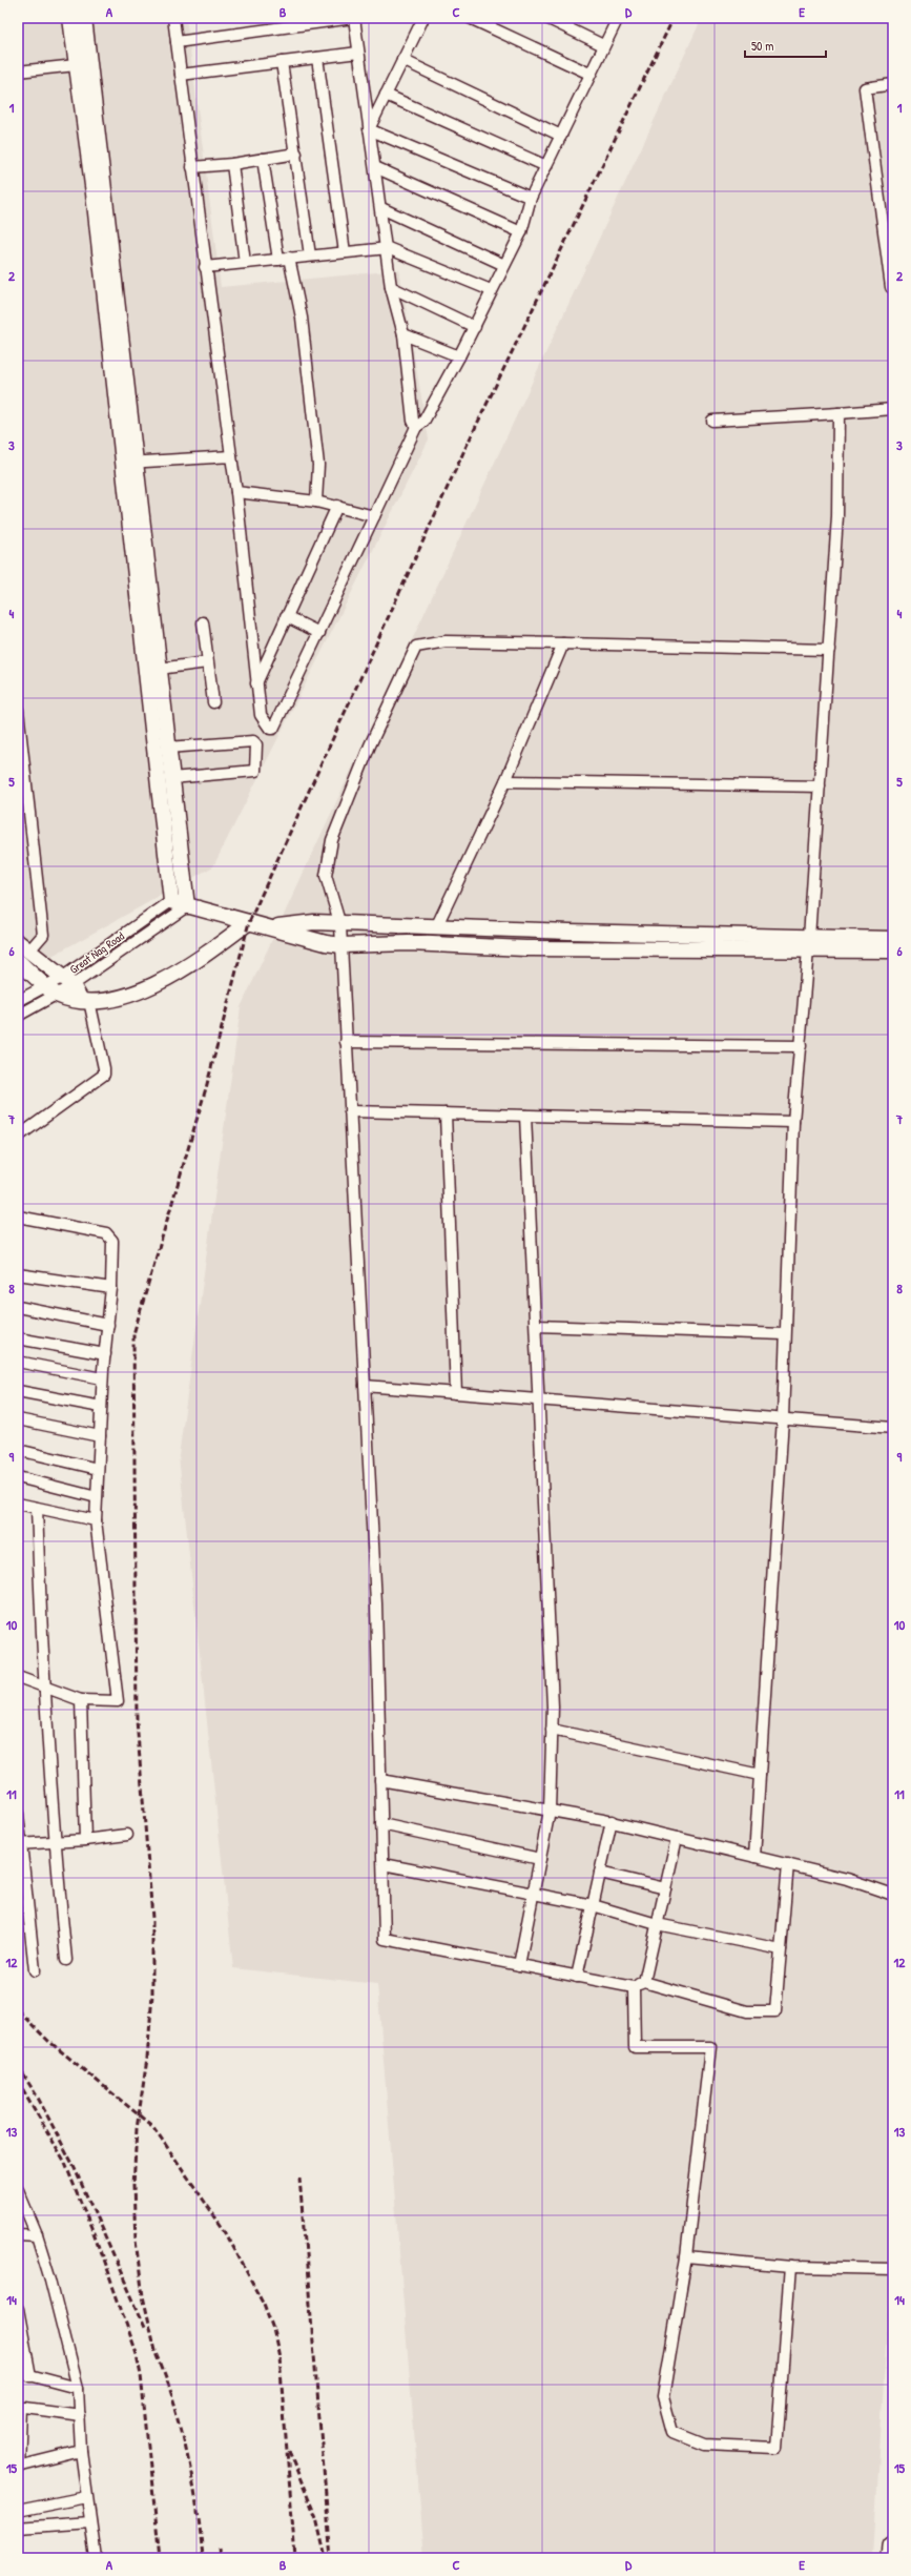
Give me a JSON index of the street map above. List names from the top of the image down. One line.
{"streets":{"street":["Great Nag Road"]},"scale_bar":"50 m","grid":{"columns":["A","B","C","D","E"],"rows":["1","2","3","4","5","6","7","8","9","10","11","12","13","14","15"]}}
